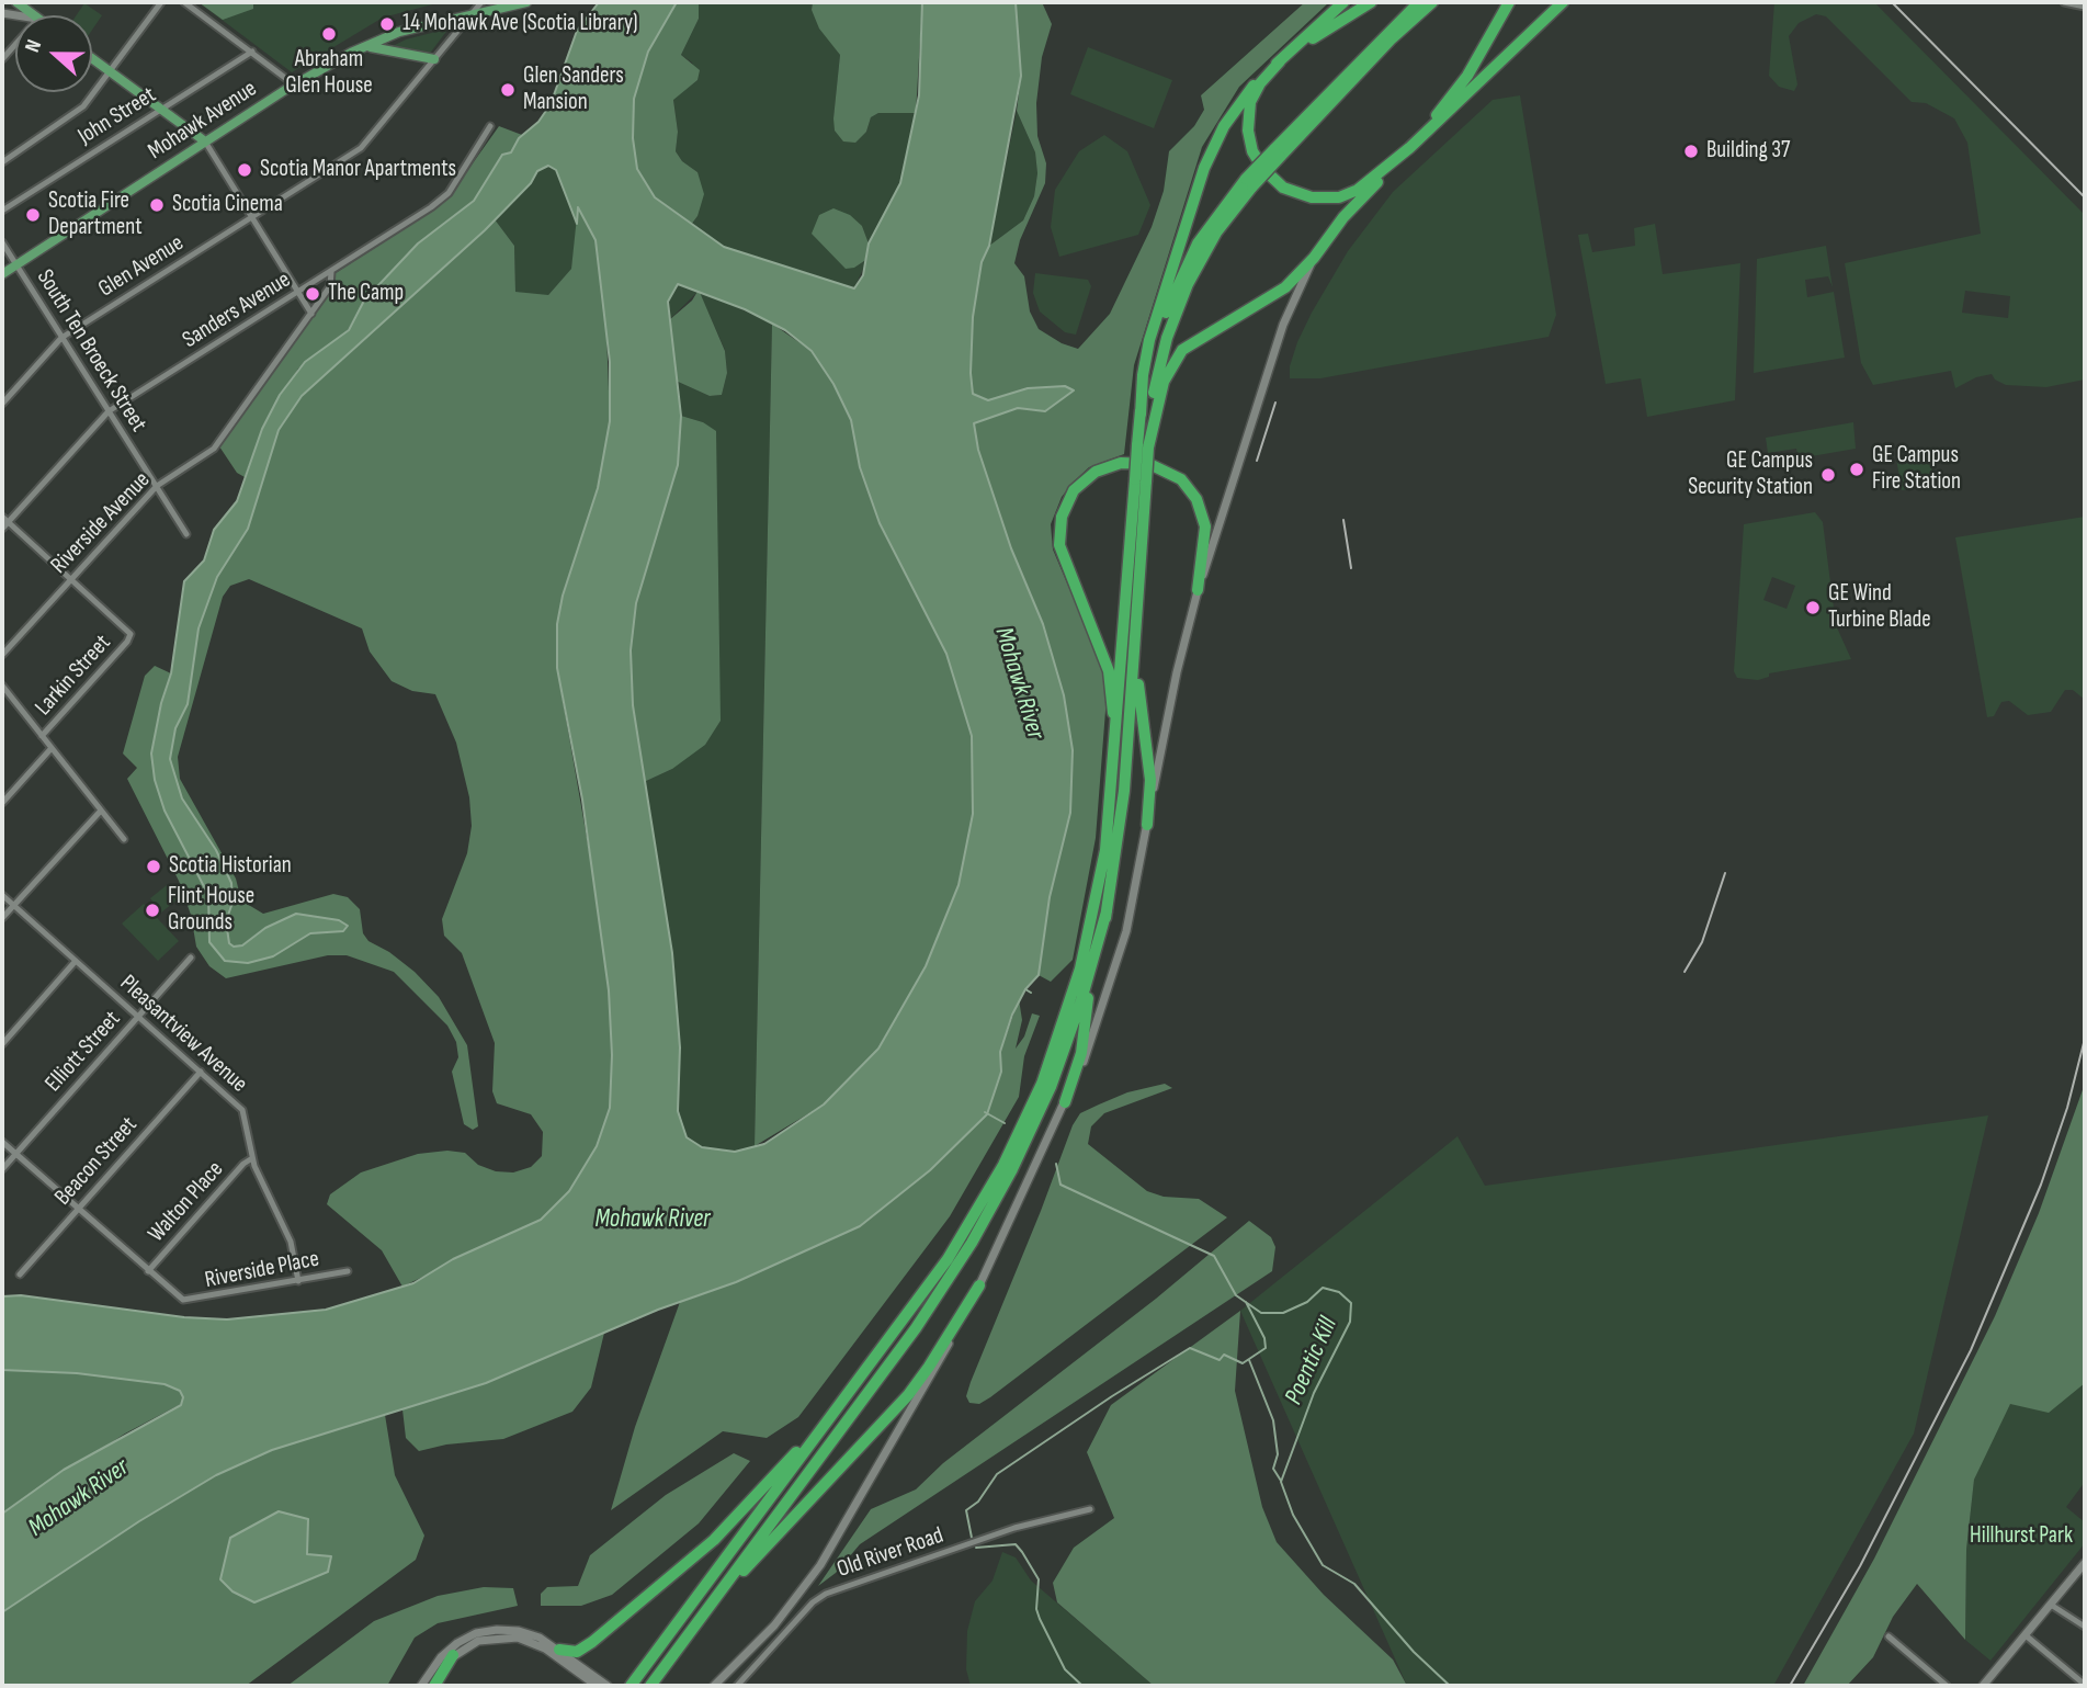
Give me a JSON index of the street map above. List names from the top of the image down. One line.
{"streets":{"main road":["Mohawk Avenue"],"street":["John Street","Glen Avenue","Sanders Avenue","South Ten Broeck Street","Riverside Avenue","Larkin Street","Pleasantview Avenue","Elliott Street","Beacon Street","Walton Place","Riverside Place","Old River Road"]},"crossings":[["Mohawk Avenue","Glen Avenue"],["Mohawk Avenue","South Ten Broeck Street"],["Glen Avenue","South Ten Broeck Street"],["Sanders Avenue","South Ten Broeck Street"],["Sanders Avenue","Riverside Avenue"],["South Ten Broeck Street","Riverside Avenue"],["Riverside Avenue","Larkin Street"],["Pleasantview Avenue","Elliott Street"],["Pleasantview Avenue","Beacon Street"],["Pleasantview Avenue","Walton Place"],["Pleasantview Avenue","Riverside Place"],["Walton Place","Riverside Place"]],"water":["Mohawk River","Poentic Kill"],"parks":["Hillhurst Park"],"places":["14 Mohawk Ave (Scotia Library)","Abraham Glen House","Glen Sanders Mansion","Building 37","Scotia Manor Apartments","Scotia Cinema","Scotia Fire Department","The Camp","GE Campus Fire Station","GE Campus Security Station","GE Wind Turbine Blade","Scotia Historian","Flint House Grounds"],"north":"left"}
